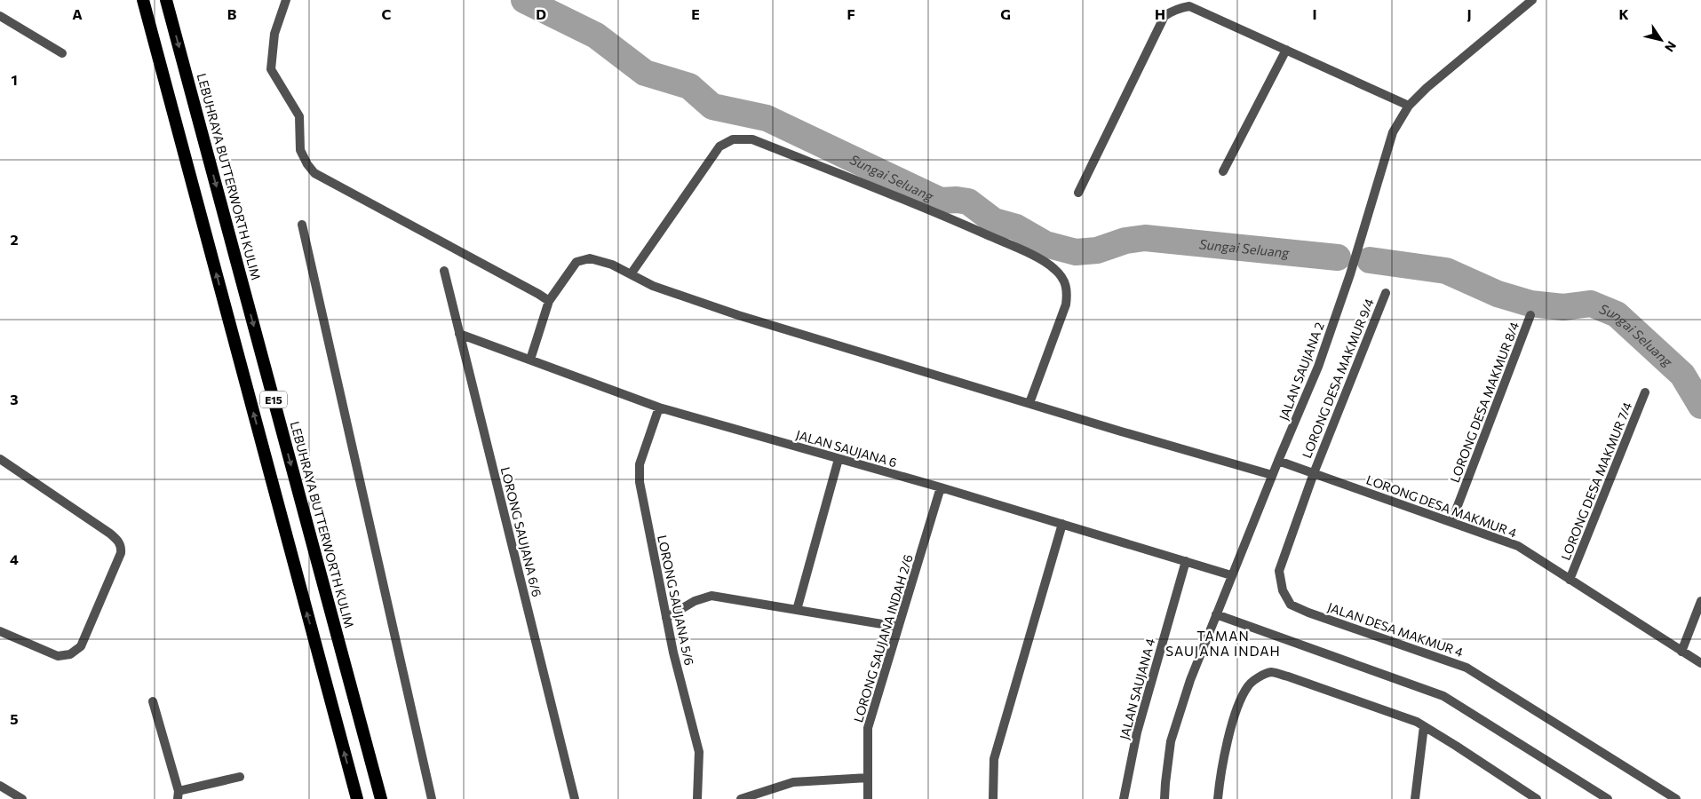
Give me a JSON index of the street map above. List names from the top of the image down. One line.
{"streets":{"highway":["LEBUHRAYA BUTTERWORTH KULIM","E15"],"street":["JALAN SAUJANA 2","LORONG DESA MAKMUR 9/4","LORONG DESA MAKMUR 8/4","JALAN SAUJANA 6","LORONG DESA MAKMUR 7/4","LORONG DESA MAKMUR 4","LORONG SAUJANA 6/6","LORONG SAUJANA 5/6","JALAN DESA MAKMUR 4","LORONG SAUJANA INDAH 2/6","JALAN SAUJANA 4"]},"crossings":[["JALAN SAUJANA 2","JALAN SAUJANA 6"],["JALAN SAUJANA 2","LORONG DESA MAKMUR 4"],["LORONG DESA MAKMUR 9/4","LORONG DESA MAKMUR 4"],["LORONG DESA MAKMUR 9/4","JALAN DESA MAKMUR 4"],["LORONG DESA MAKMUR 8/4","LORONG DESA MAKMUR 4"],["JALAN SAUJANA 6","LORONG SAUJANA 6/6"],["JALAN SAUJANA 6","LORONG SAUJANA 5/6"],["JALAN SAUJANA 6","LORONG SAUJANA INDAH 2/6"],["JALAN SAUJANA 6","JALAN SAUJANA 4"],["LORONG DESA MAKMUR 7/4","LORONG DESA MAKMUR 4"],["LORONG DESA MAKMUR 4","JALAN DESA MAKMUR 4"]],"districts":["TAMAN SAUJANA INDAH"],"water":["Sungai Seluang"],"north":"bottom right","grid":{"columns":["A","B","C","D","E","F","G","H","I","J","K"],"rows":["1","2","3","4","5"]}}
